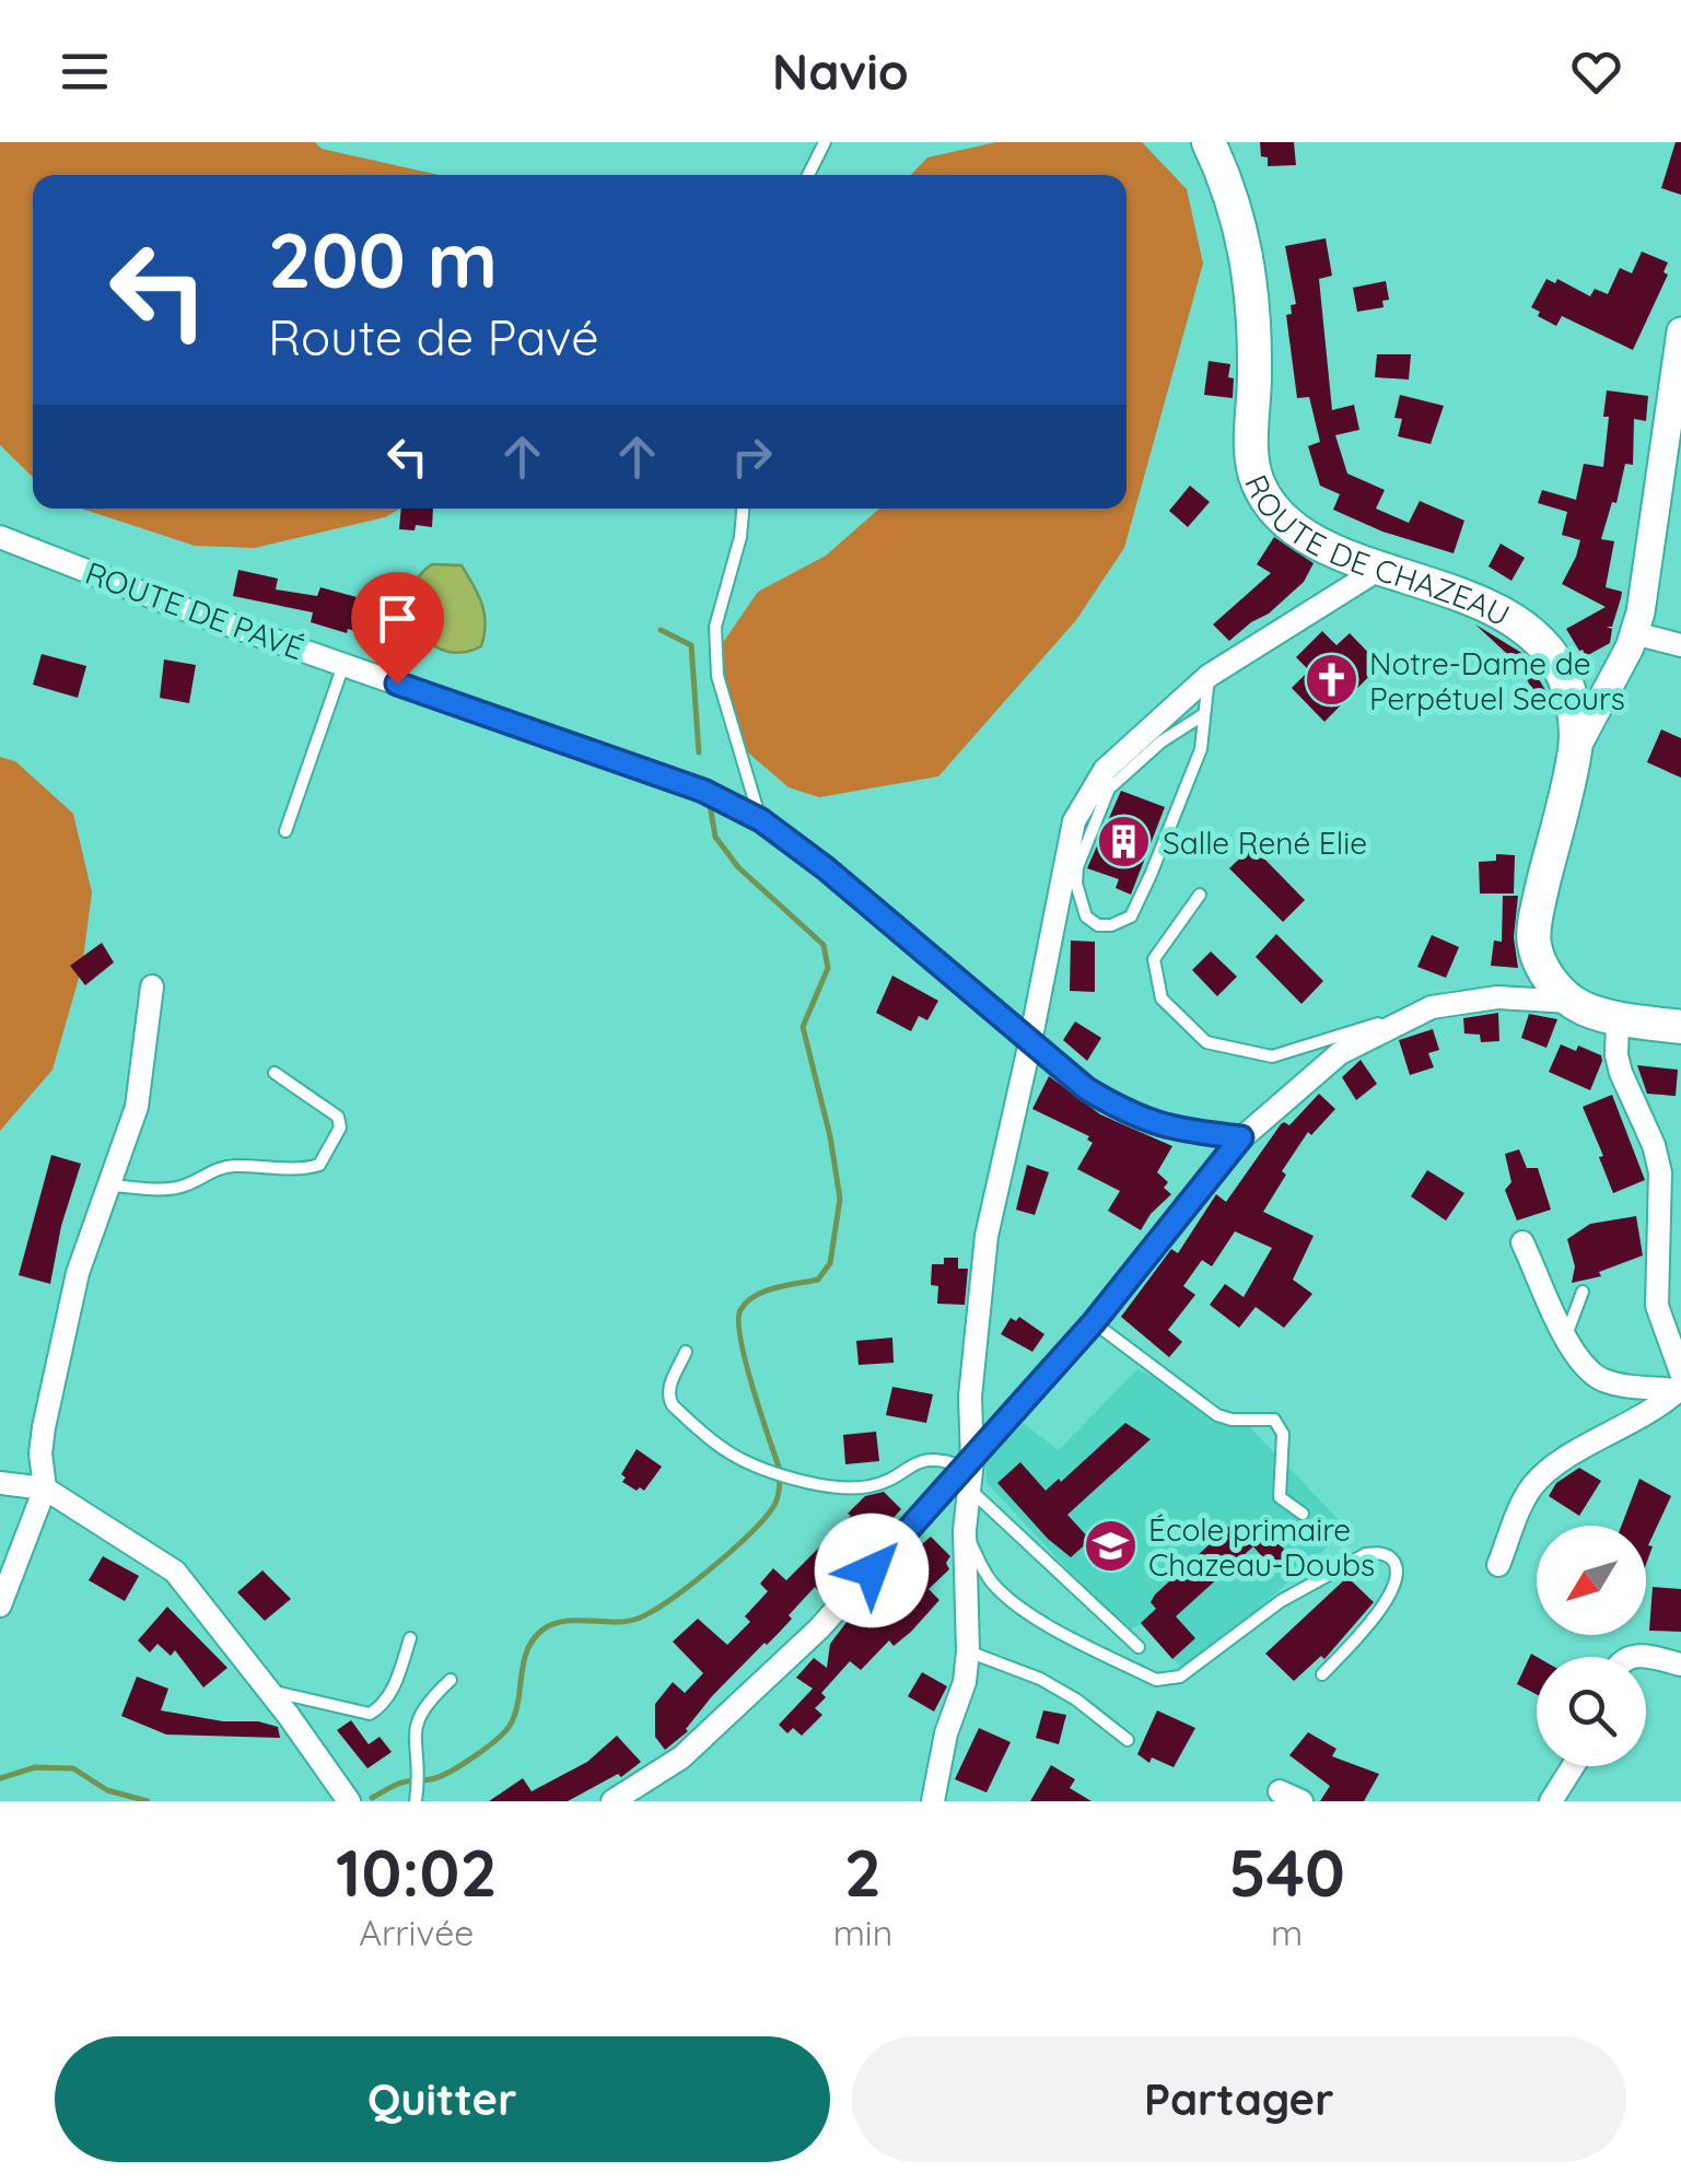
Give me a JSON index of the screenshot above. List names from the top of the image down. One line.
{"streets":{"main road":["ROUTE DE CHAZEAU"],"street":["ROUTE DE PAVÉ"]},"places":{"church":["Notre-Dame de Perpétuel Secours"],"building":["Salle René Elie"],"school or university":["École primaire Chazeau-Doubs"]},"north":"bottom left","page":{"header":"Navio","turn":["200 m","Route de Pavé"],"eta":["10:02","Arrivée","2","min","540","m"],"buttons":["Quitter","Partager"]}}
